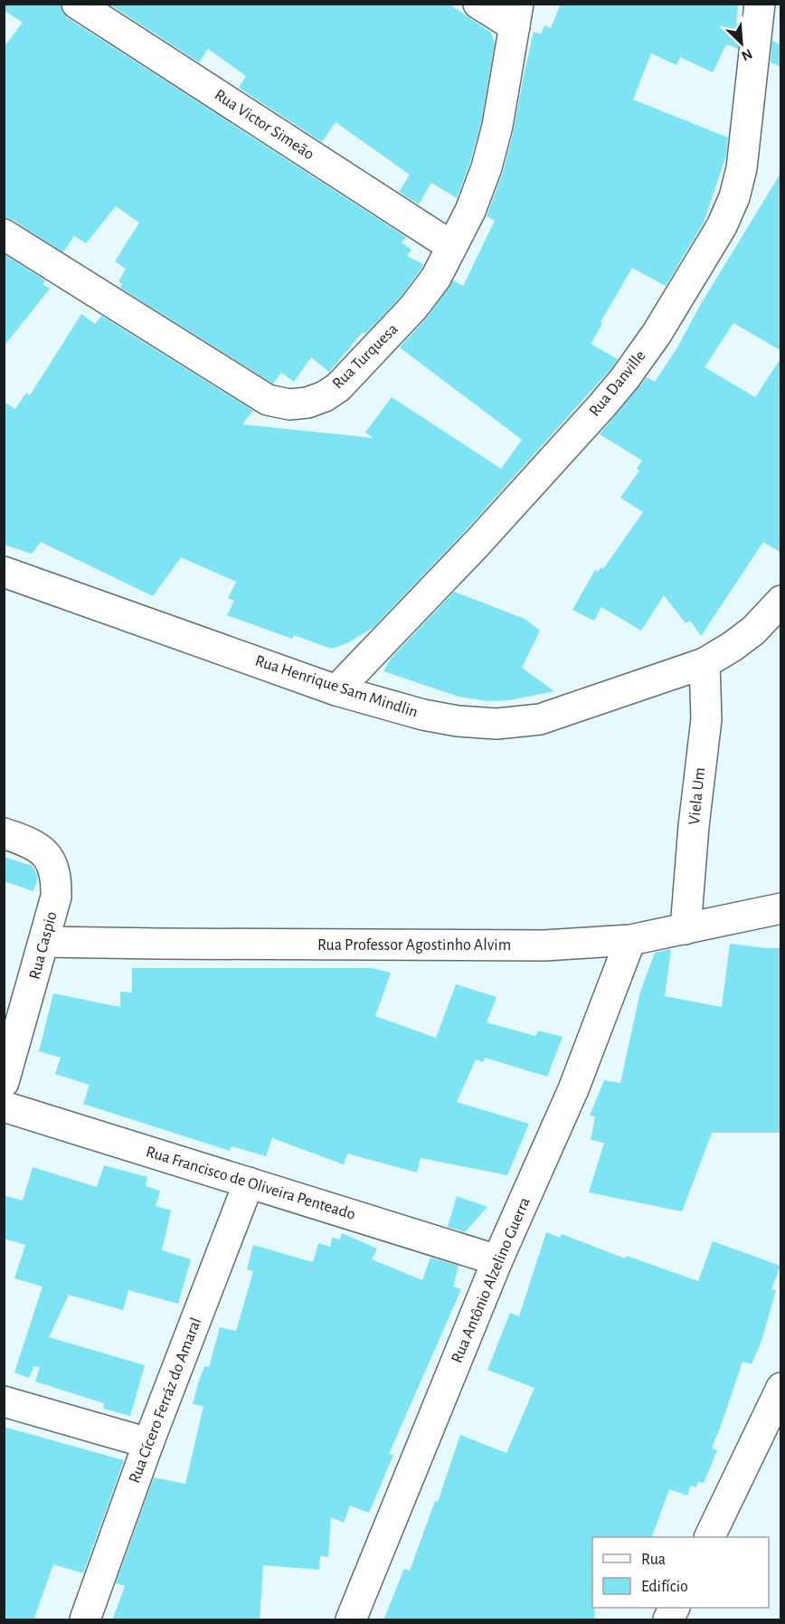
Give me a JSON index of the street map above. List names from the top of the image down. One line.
{"streets":{"street":["Rua Victor Simeão","Rua Turquesa","Rua Danville","Rua Henrique Sam Mindlin","Viela Um","Rua Caspio","Rua Professor Agostinho Alvim","Rua Francisco de Oliveira Penteado","Rua Antônio Alzelino Guerra","Rua Cícero Ferráz do Amaral"]},"crossings":[["Rua Victor Simeão","Rua Turquesa"],["Rua Danville","Rua Henrique Sam Mindlin"],["Rua Henrique Sam Mindlin","Viela Um"],["Viela Um","Rua Professor Agostinho Alvim"],["Rua Caspio","Rua Professor Agostinho Alvim"],["Rua Professor Agostinho Alvim","Rua Antônio Alzelino Guerra"],["Rua Francisco de Oliveira Penteado","Rua Antônio Alzelino Guerra"],["Rua Francisco de Oliveira Penteado","Rua Cícero Ferráz do Amaral"]],"legend":["Rua","Edifício"],"north":"bottom right"}
